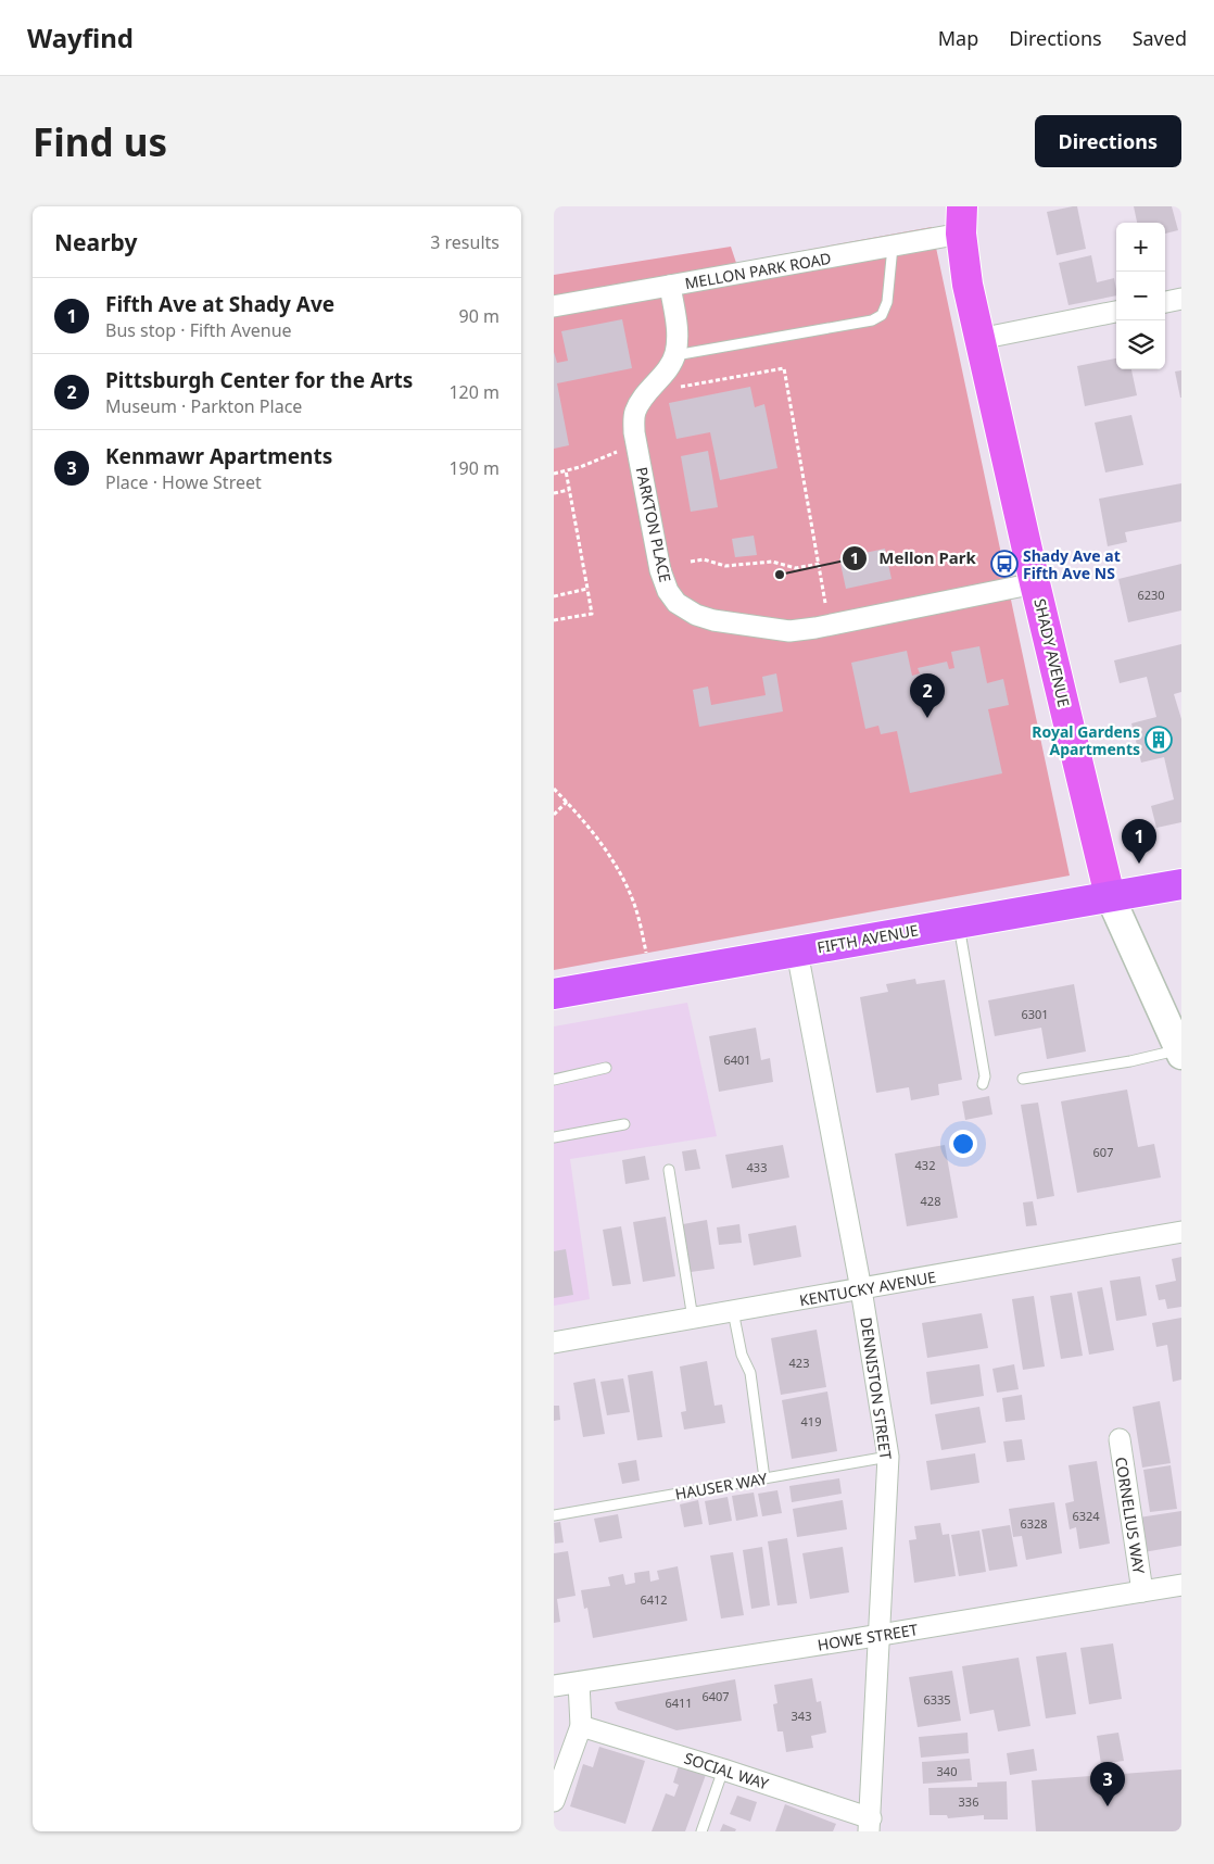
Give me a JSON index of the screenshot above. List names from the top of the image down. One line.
{"streets":{"highway":["FIFTH AVENUE"],"main road":["SHADY AVENUE"],"street":["MELLON PARK ROAD","PARKTON PLACE","KENTUCKY AVENUE","DENNISTON STREET","CORNELIUS WAY","HOWE STREET","SOCIAL WAY"],"lane":["HAUSER WAY"]},"crossings":[["MELLON PARK ROAD","SHADY AVENUE"],["PARKTON PLACE","SHADY AVENUE"],["SHADY AVENUE","FIFTH AVENUE"],["FIFTH AVENUE","DENNISTON STREET"],["KENTUCKY AVENUE","DENNISTON STREET"],["DENNISTON STREET","HAUSER WAY"],["DENNISTON STREET","HOWE STREET"],["DENNISTON STREET","SOCIAL WAY"],["CORNELIUS WAY","HOWE STREET"]],"places":{"bus stop":["Shady Ave at Fifth Ave NS"],"other":["Mellon Park"],"building":["Royal Gardens Apartments"]},"house_numbers":["6230","6301","6401","607","432","433","428","423","419","6324","6328","6412","6407","6335","6411","343","340","336"],"page":{"header":"Wayfind","nav":["Map","Directions","Saved"],"buttons":"Directions","title":"Find us","heading":["Nearby","3 results"],"map_buttons":["+","−"],"list":[{"mark":"1","name":"Fifth Ave at Shady Ave","note":"Bus stop · Fifth Avenue","value":"90 m"},{"mark":"2","name":"Pittsburgh Center for the Arts","note":"Museum · Parkton Place","value":"120 m"},{"mark":"3","name":"Kenmawr Apartments","note":"Place · Howe Street","value":"190 m"}],"pins":["2","1","3"]}}
